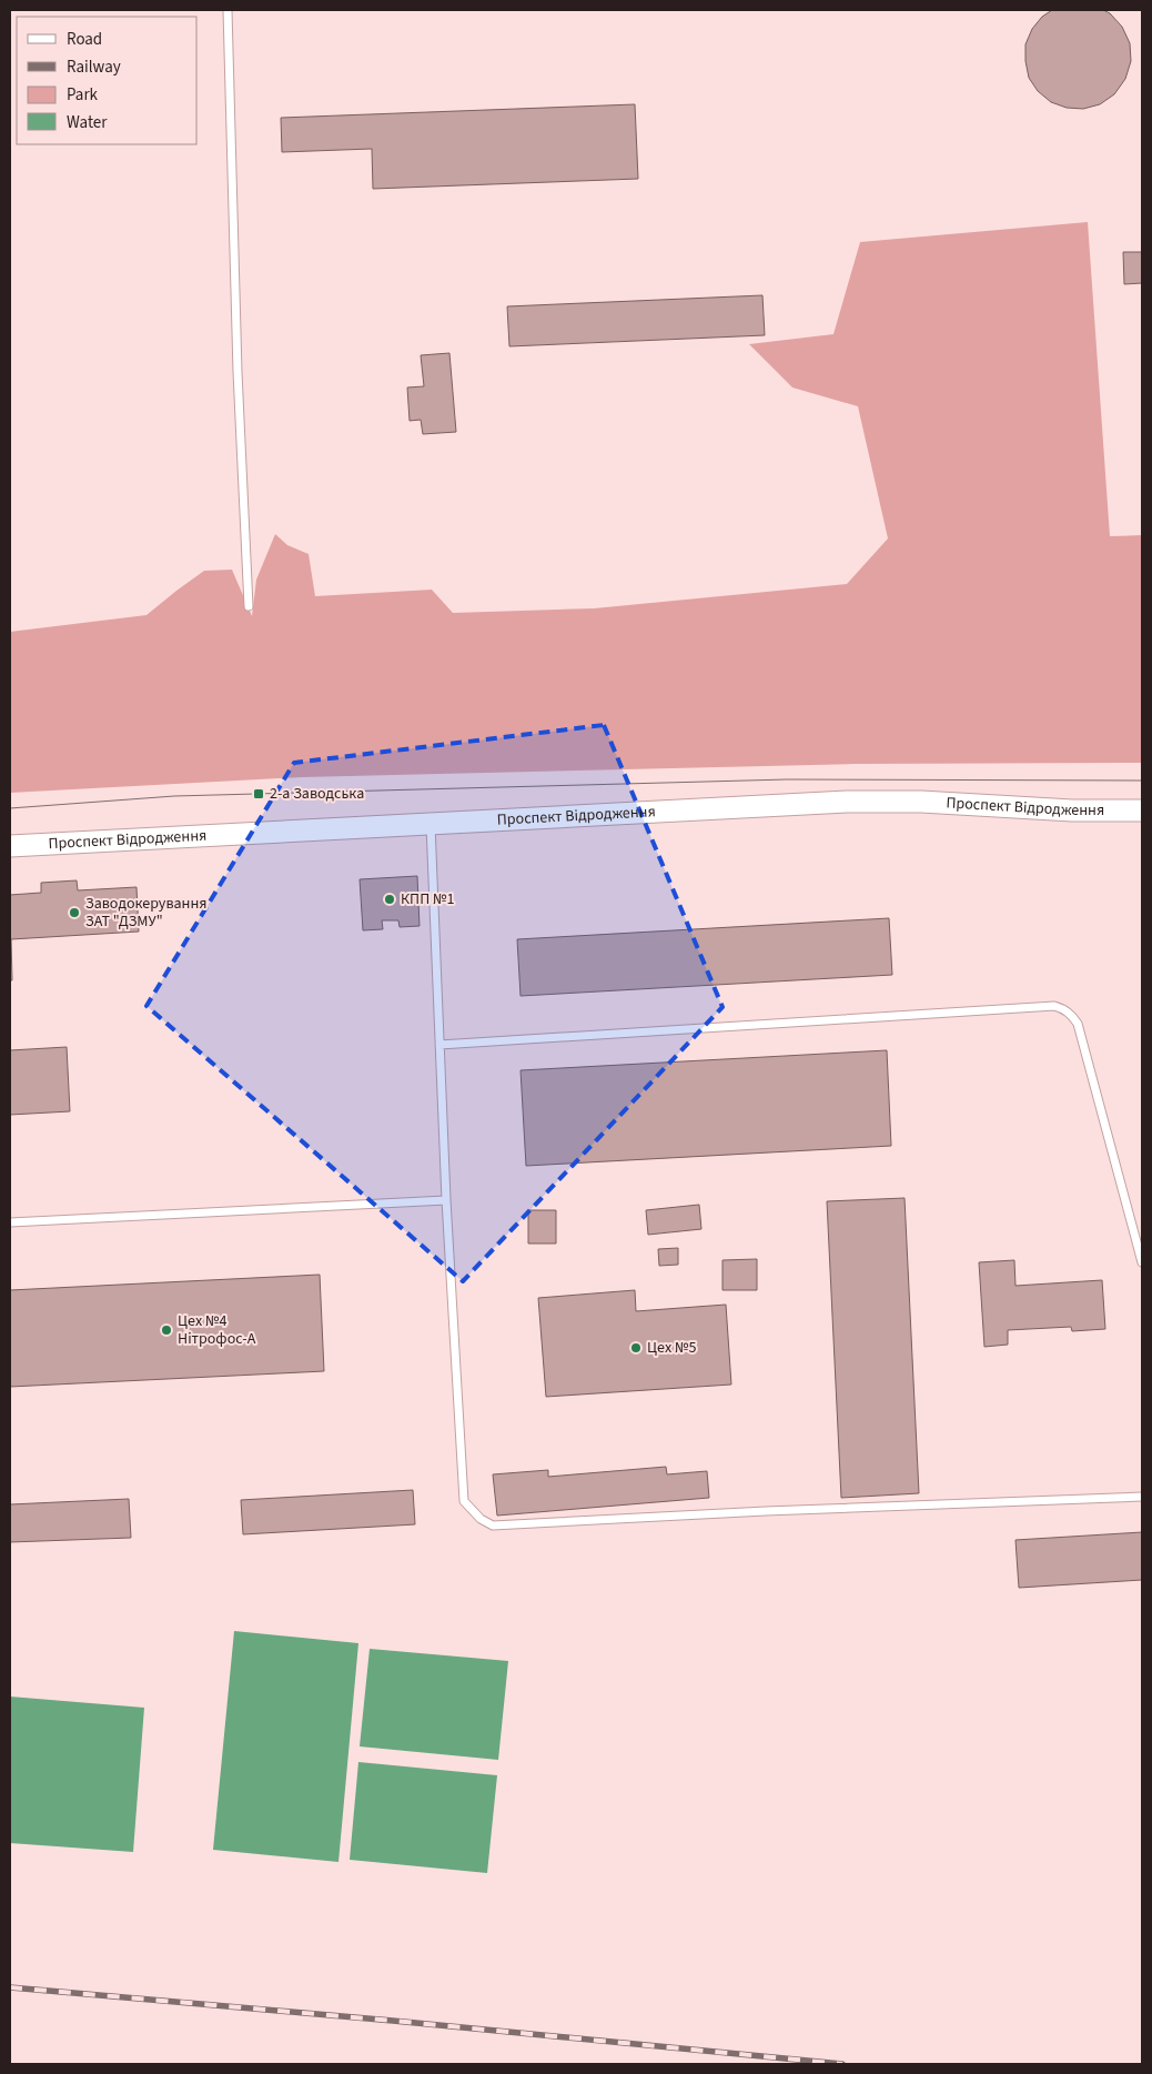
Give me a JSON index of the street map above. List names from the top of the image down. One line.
{"streets":{"street":["Проспект Відродження"]},"places":{"transit":["2-а Заводська"],"other":["КПП №1","Заводокерування ЗАТ \"ДЗМУ\"","Цех №4 Нітрофос-А","Цех №5"]},"legend":["Road","Railway","Park","Water"]}
